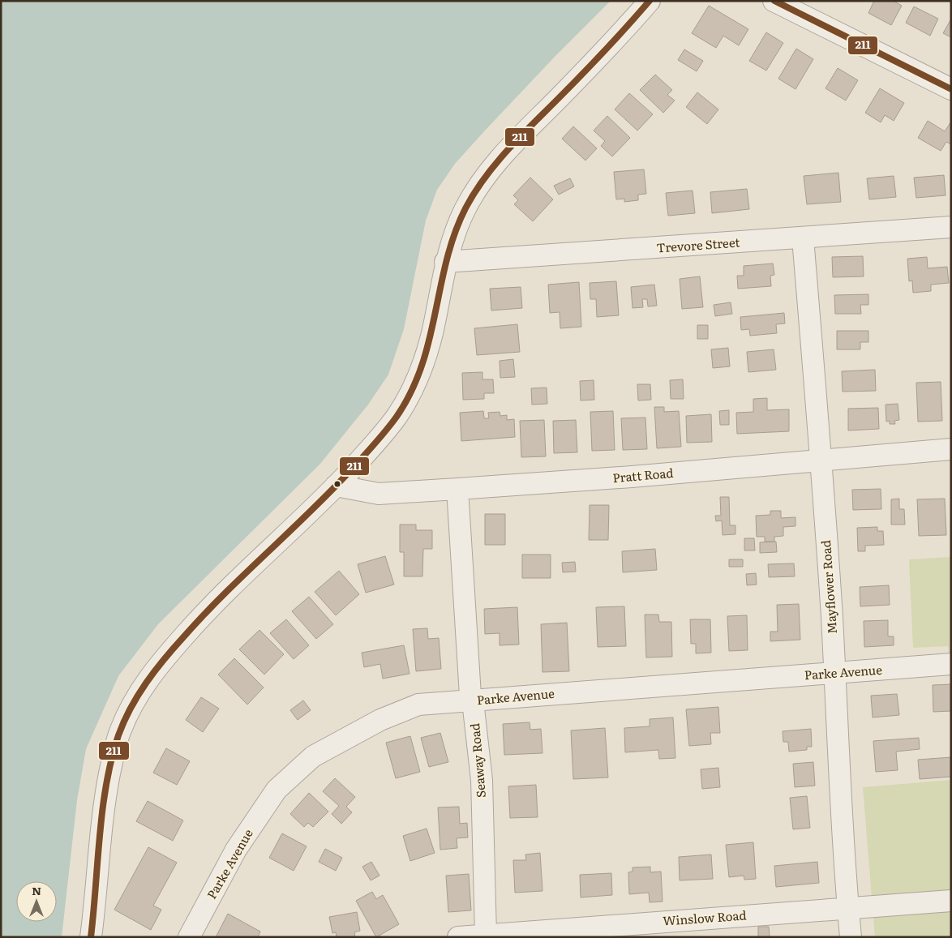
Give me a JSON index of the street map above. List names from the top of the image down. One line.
{"streets":{"street":["Trevore Street","Pratt Road","Mayflower Road","Parke Avenue","Seaway Road","Winslow Road"]},"crossings":[["Trevore Street","Mayflower Road"],["Pratt Road","Mayflower Road"],["Pratt Road","Seaway Road"],["Mayflower Road","Parke Avenue"],["Mayflower Road","Winslow Road"],["Parke Avenue","Seaway Road"],["Seaway Road","Winslow Road"]],"lines":["transit line 211"],"north":"top"}
